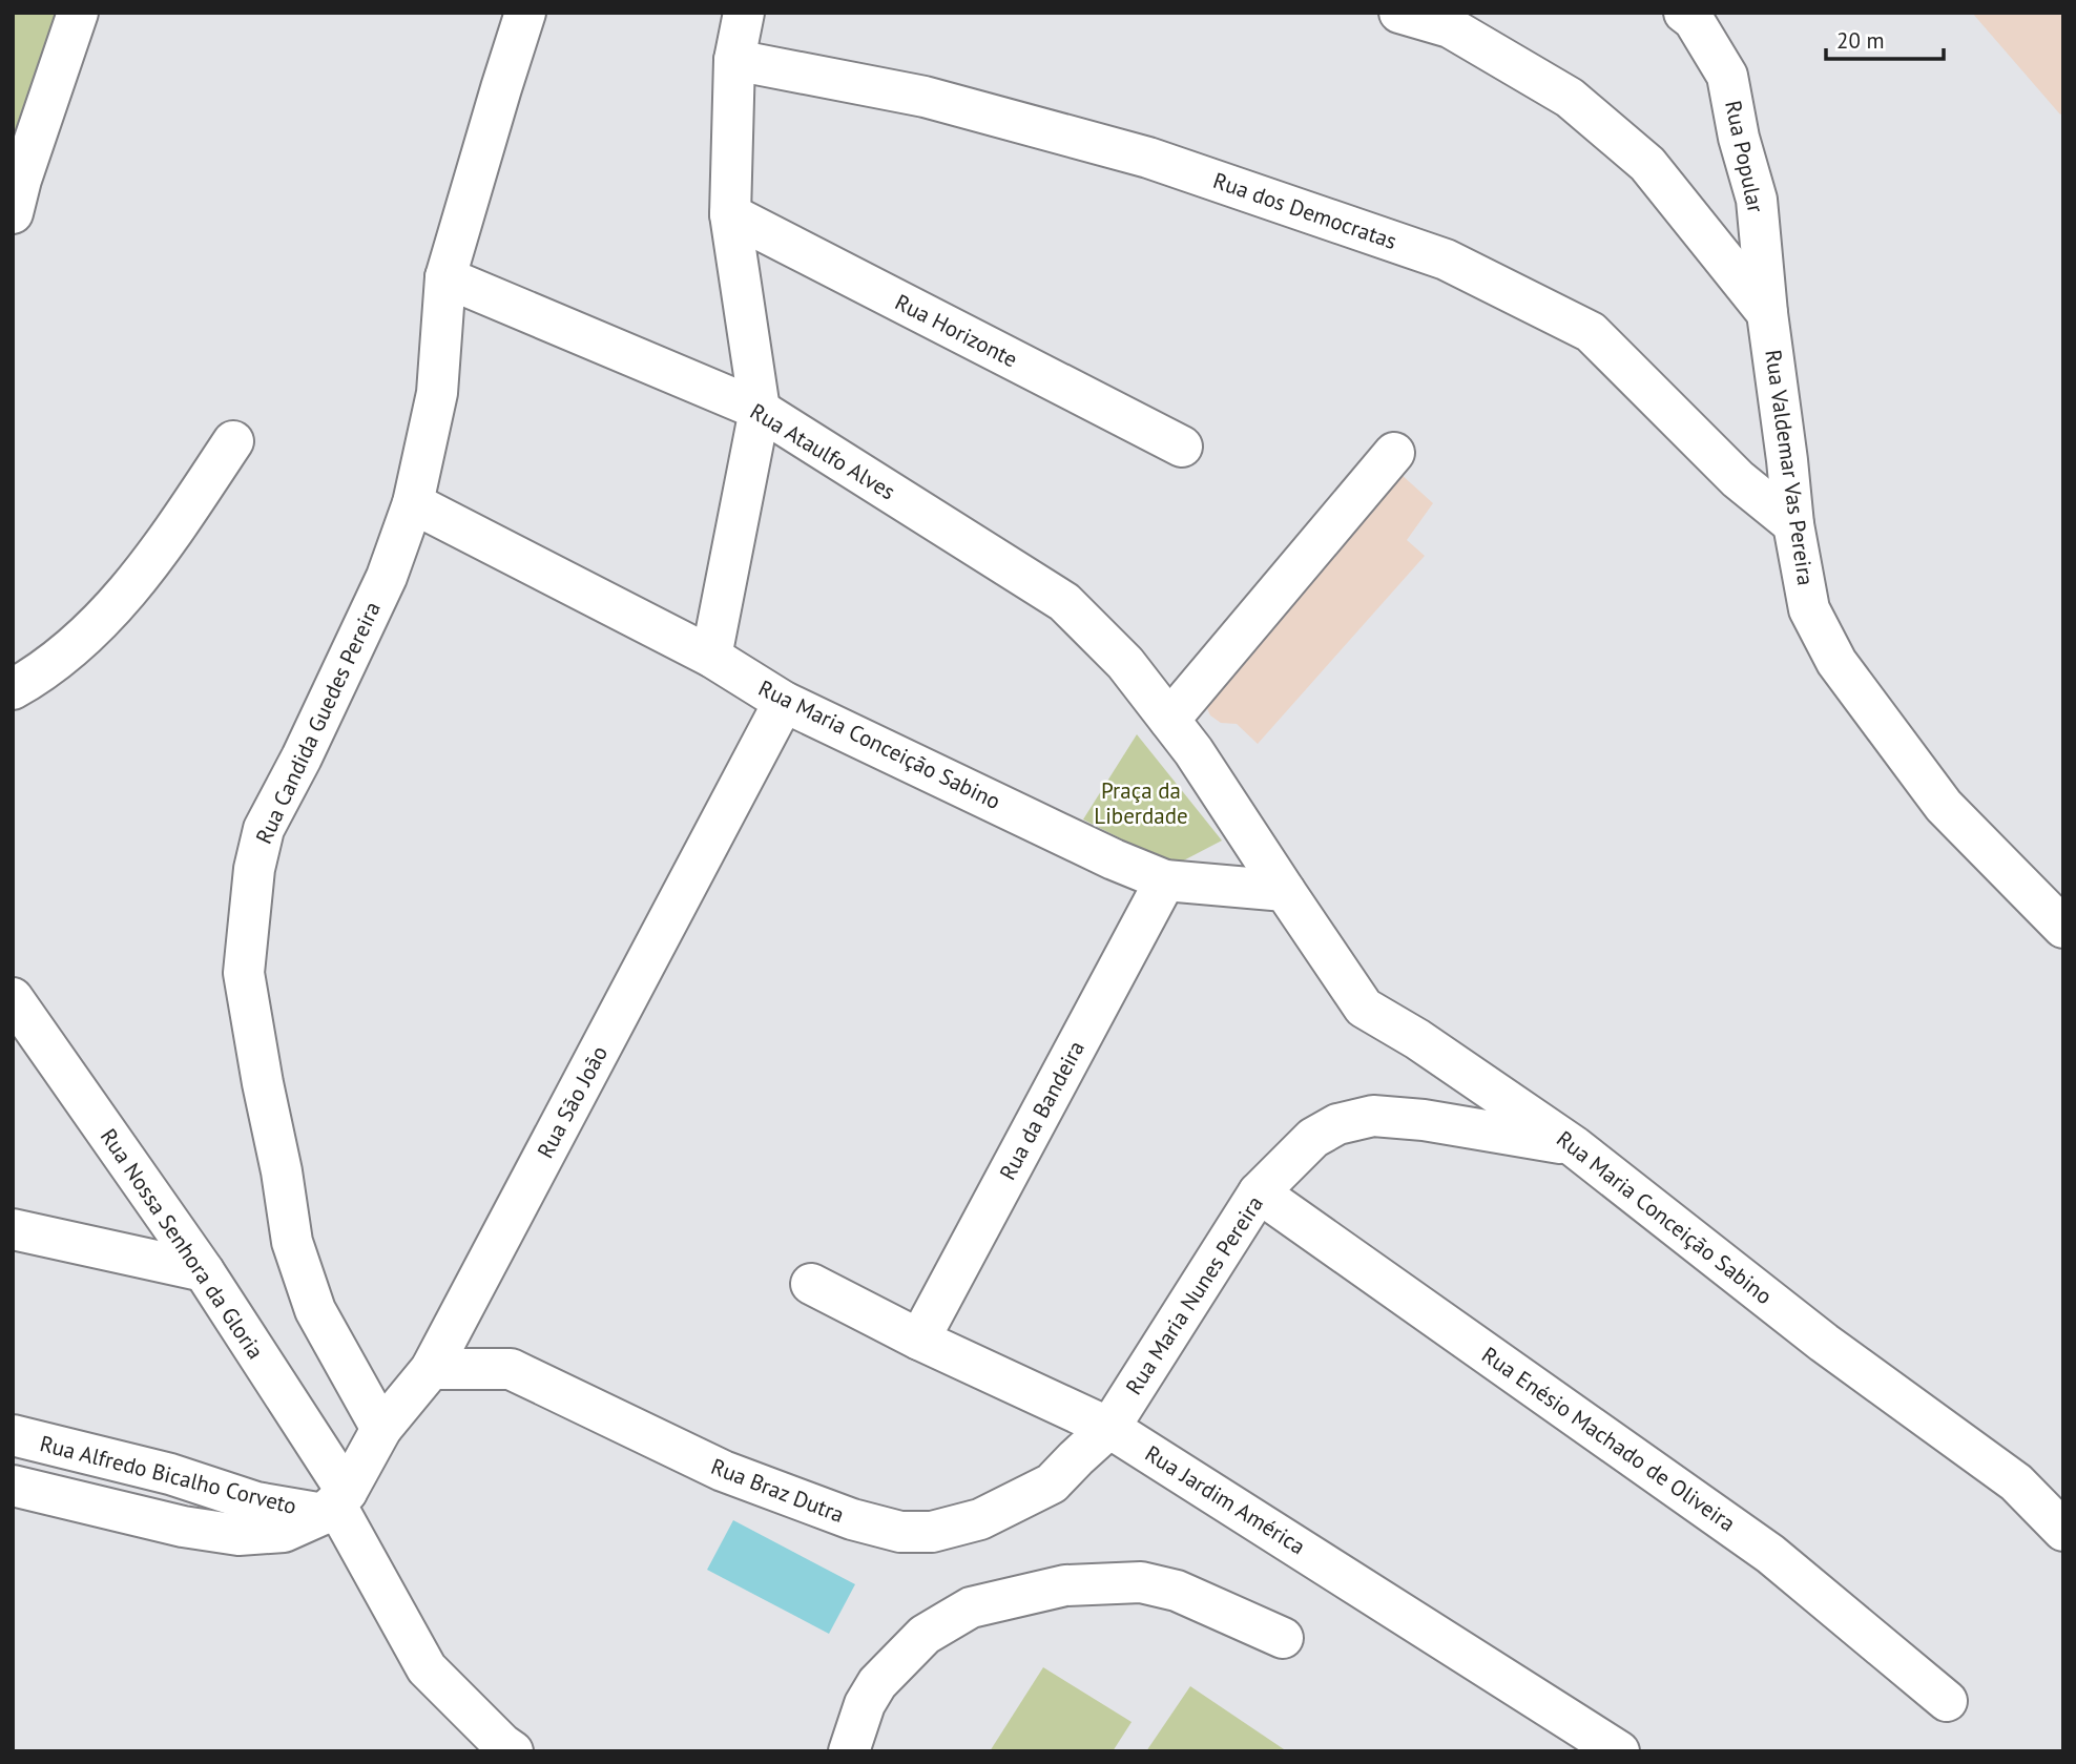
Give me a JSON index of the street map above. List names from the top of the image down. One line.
{"streets":{"street":["Rua Popular","Rua dos Democratas","Rua Horizonte","Rua Ataulfo Alves","Rua Valdemar Vas Pereira","Rua Candida Guedes Pereira","Rua Maria Conceição Sabino","Rua São João","Rua da Bandeira","Rua Nossa Senhora da Gloria","Rua Maria Nunes Pereira","Rua Enésio Machado de Oliveira","Rua Alfredo Bicalho Corveto","Rua Braz Dutra","Rua Jardim América"]},"crossings":[["Rua Popular","Rua Valdemar Vas Pereira"],["Rua dos Democratas","Rua Valdemar Vas Pereira"],["Rua Ataulfo Alves","Rua Candida Guedes Pereira"],["Rua Ataulfo Alves","Rua Maria Conceição Sabino"],["Rua Candida Guedes Pereira","Rua Maria Conceição Sabino"],["Rua Candida Guedes Pereira","Rua São João"],["Rua Maria Conceição Sabino","Rua São João"],["Rua Maria Conceição Sabino","Rua da Bandeira"],["Rua Maria Conceição Sabino","Rua Maria Nunes Pereira"],["Rua São João","Rua Nossa Senhora da Gloria"],["Rua São João","Rua Alfredo Bicalho Corveto"],["Rua São João","Rua Braz Dutra"],["Rua da Bandeira","Rua Jardim América"],["Rua Nossa Senhora da Gloria","Rua Alfredo Bicalho Corveto"],["Rua Maria Nunes Pereira","Rua Enésio Machado de Oliveira"],["Rua Maria Nunes Pereira","Rua Braz Dutra"],["Rua Maria Nunes Pereira","Rua Jardim América"],["Rua Braz Dutra","Rua Jardim América"]],"parks":["Praça da Liberdade"],"scale_bar":"20 m"}
